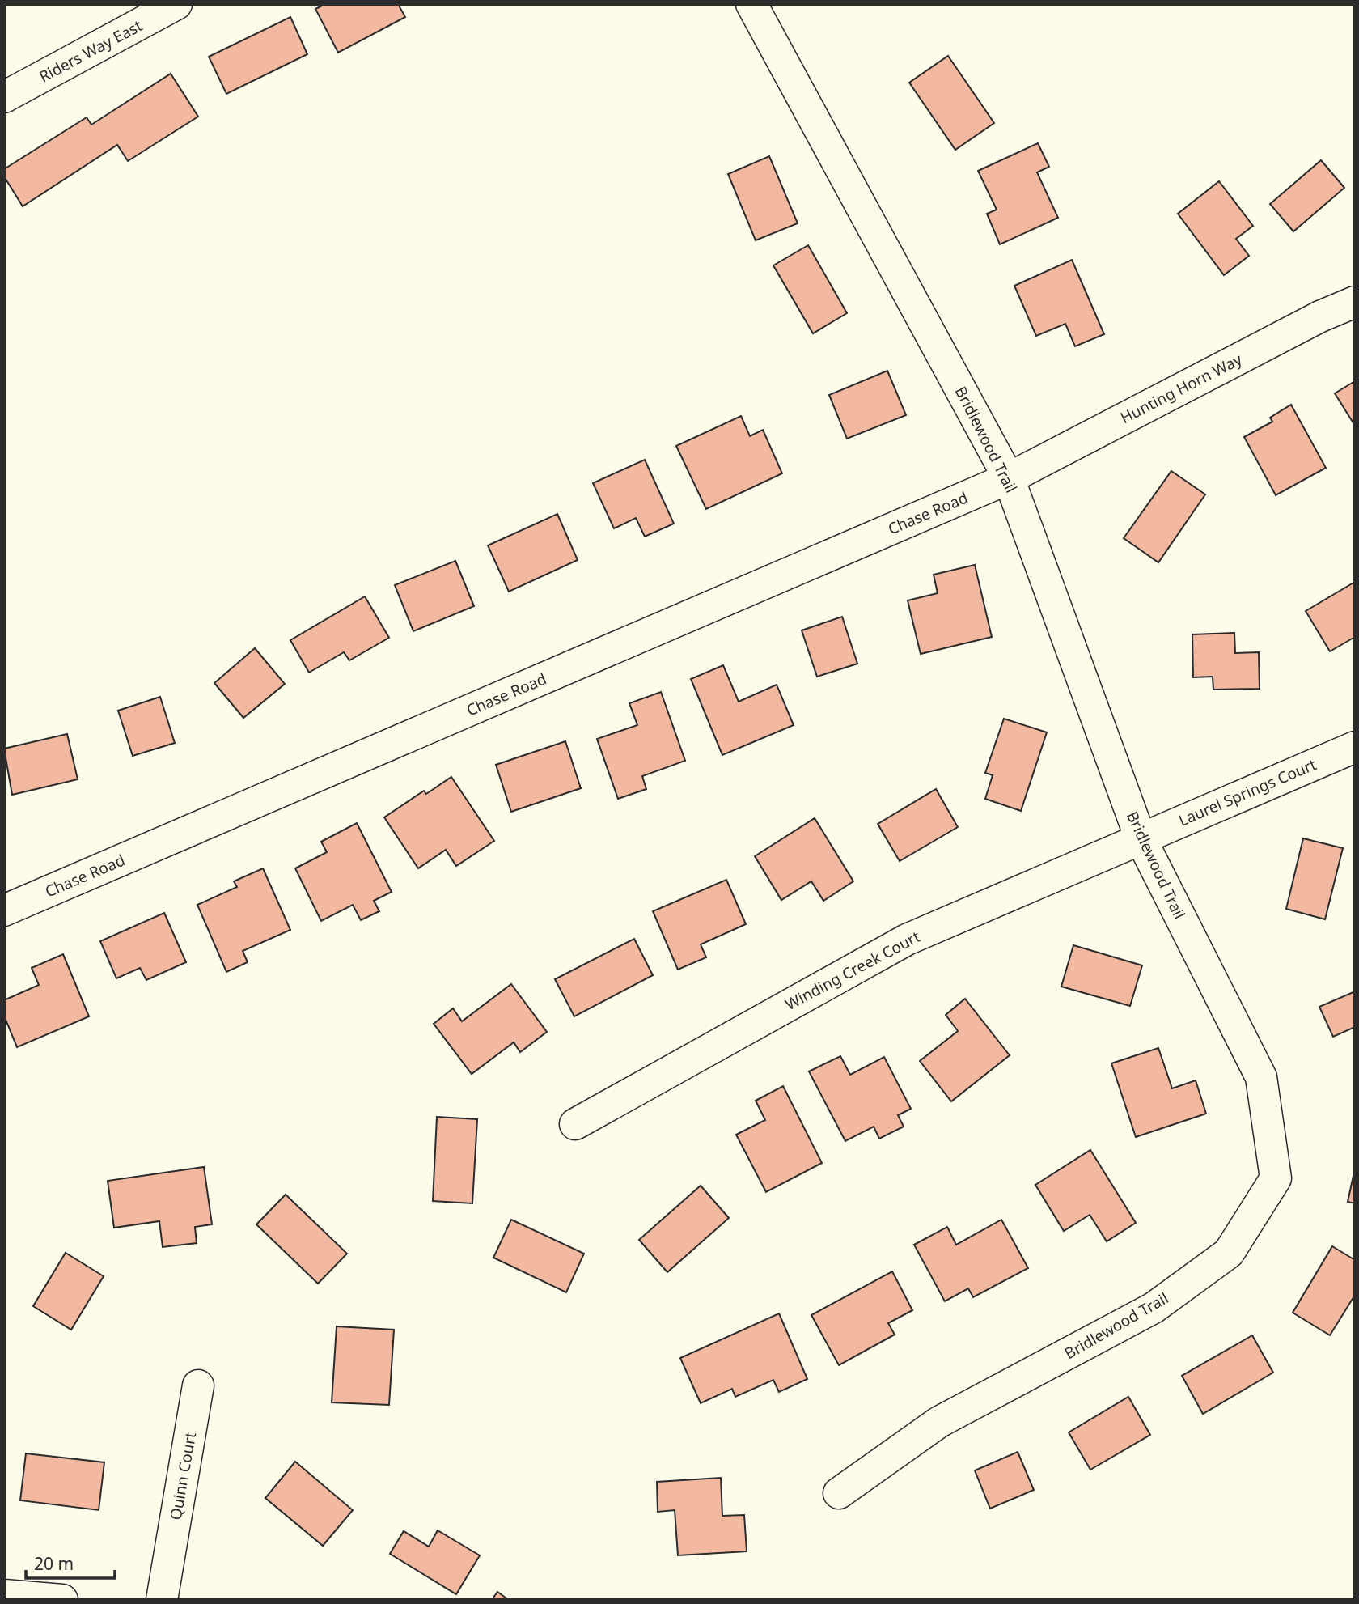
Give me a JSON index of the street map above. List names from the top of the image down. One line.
{"streets":{"street":["Riders Way East","Hunting Horn Way","Bridlewood Trail","Chase Road","Laurel Springs Court","Winding Creek Court","Quinn Court"]},"crossings":[["Hunting Horn Way","Bridlewood Trail"],["Hunting Horn Way","Chase Road"],["Bridlewood Trail","Chase Road"],["Bridlewood Trail","Laurel Springs Court"],["Bridlewood Trail","Winding Creek Court"],["Laurel Springs Court","Winding Creek Court"]],"scale_bar":"20 m"}
